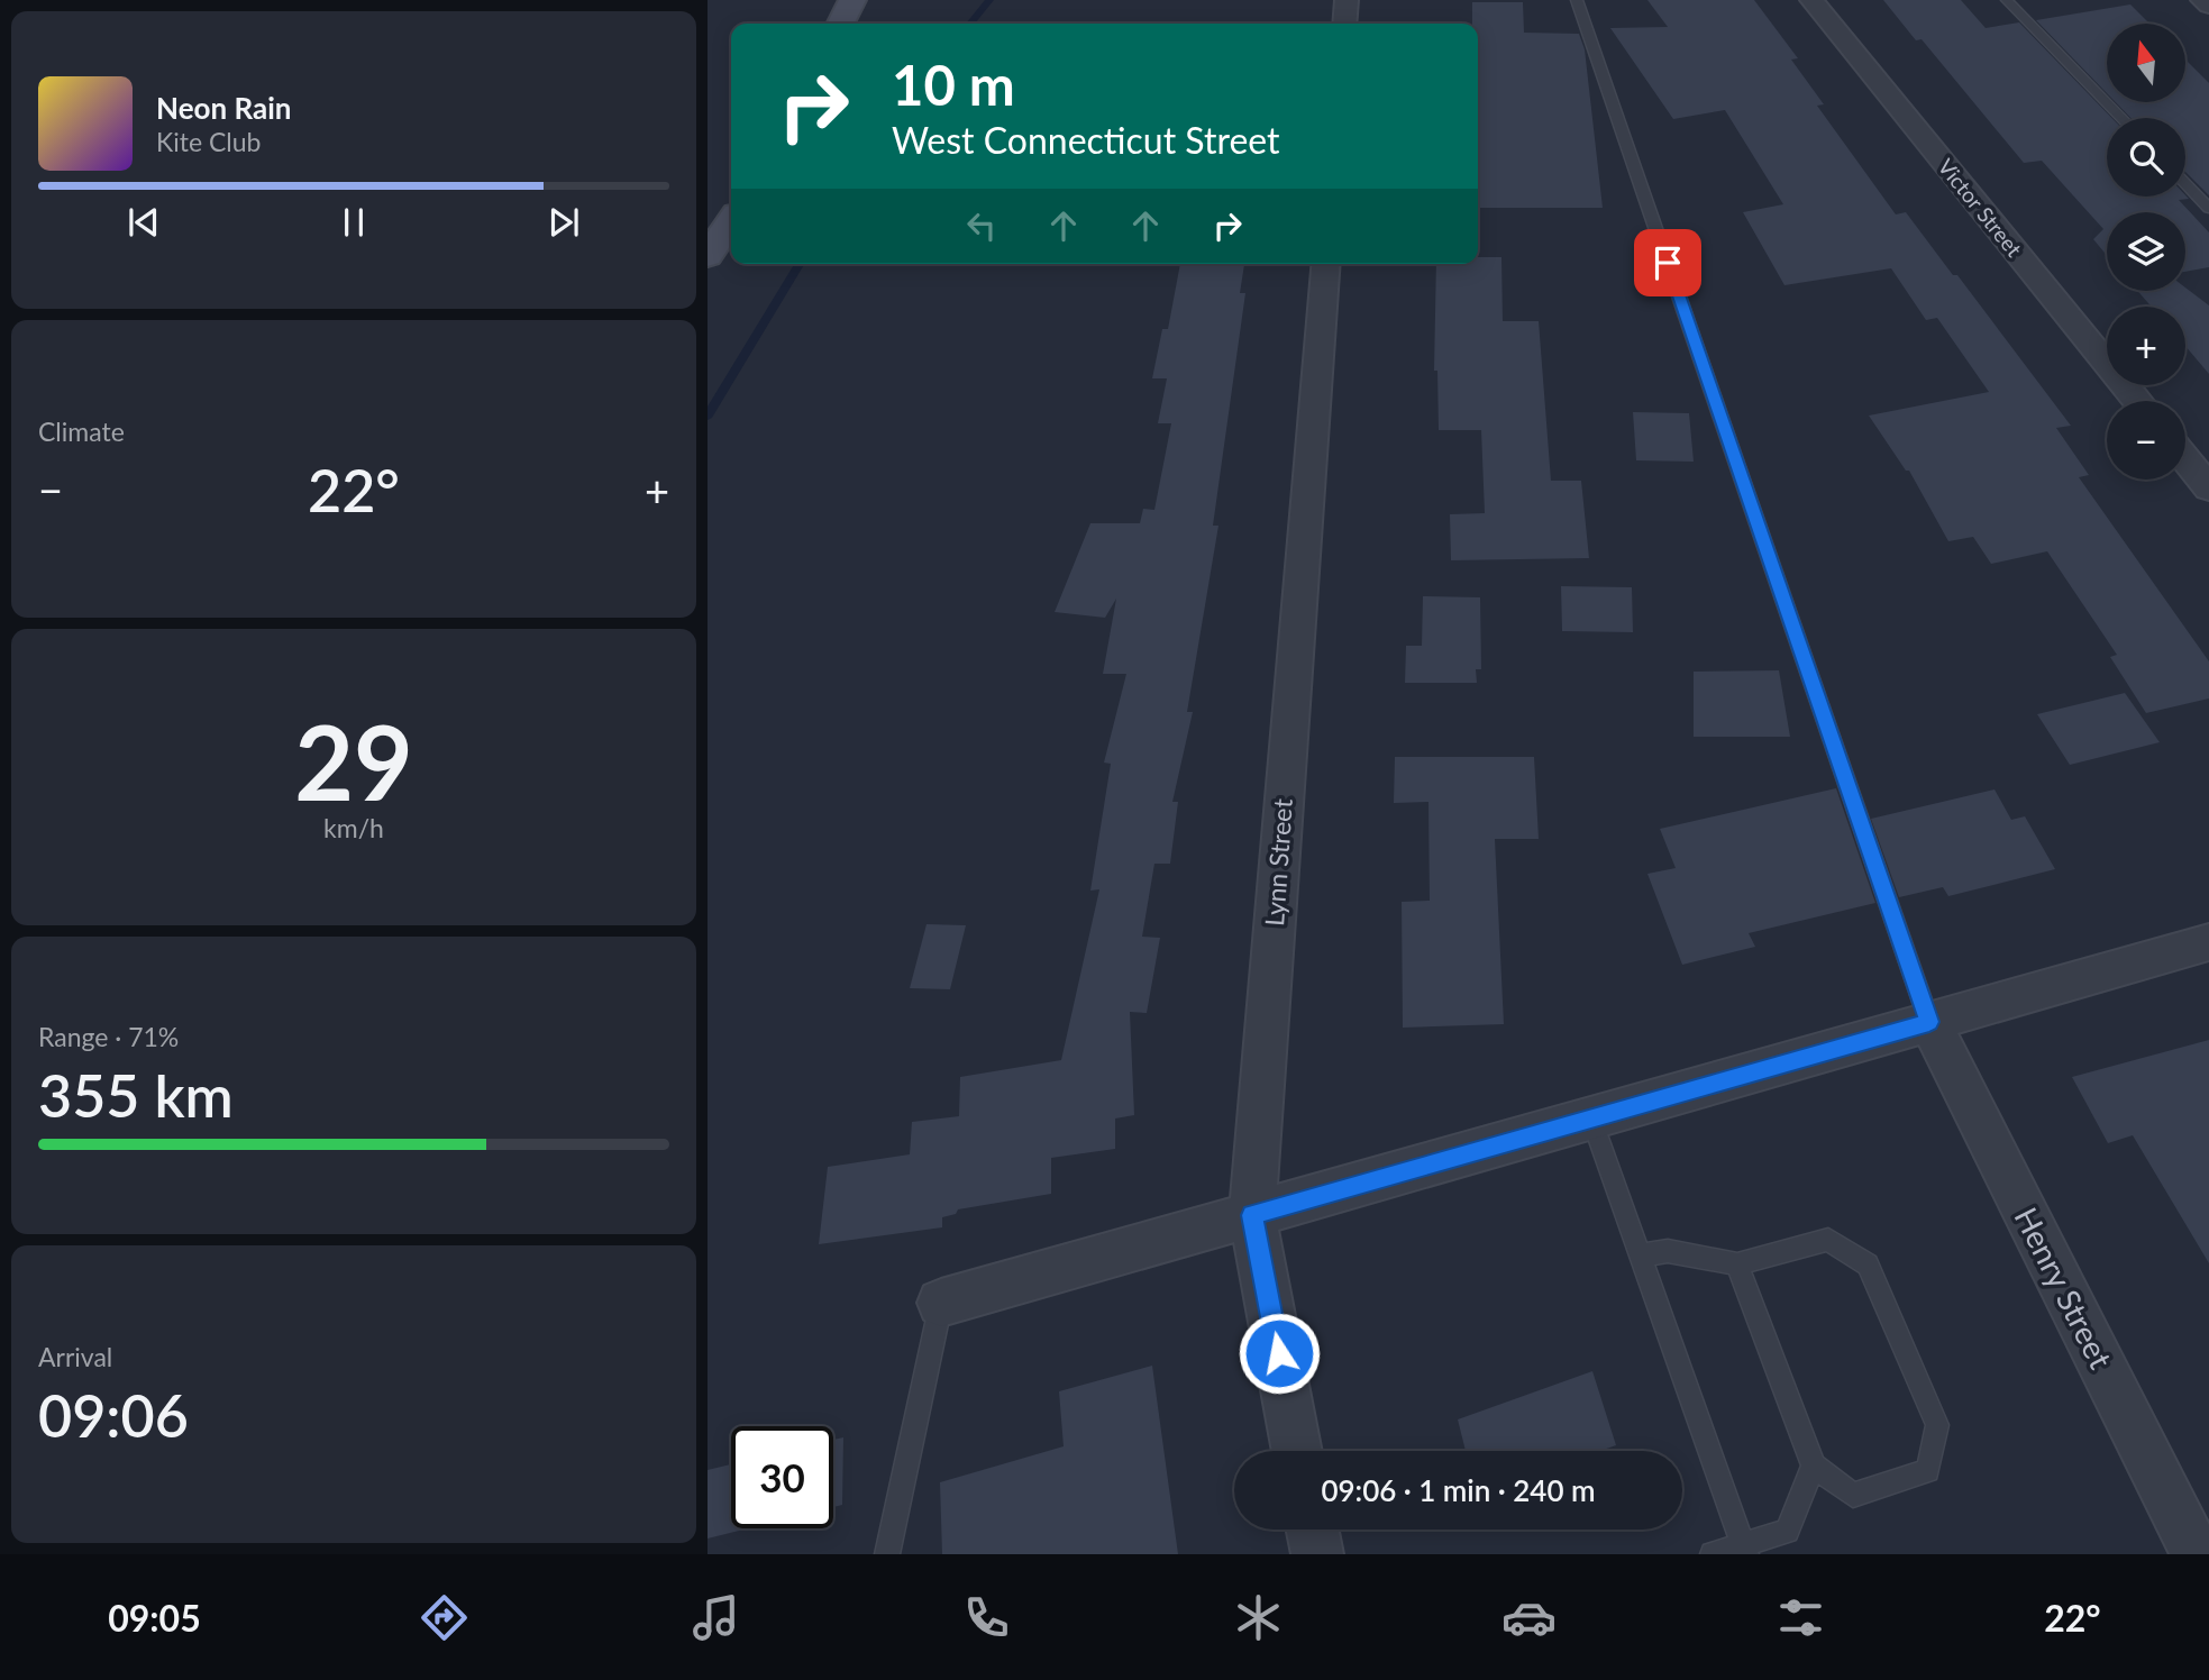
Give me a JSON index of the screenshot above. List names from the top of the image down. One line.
{"streets":{"street":["Victor Street","Lynn Street","Henry Street"]},"north":"top","page":{"map_buttons":["+","−"],"turn":["10 m","West Connecticut Street"],"song":["Neon Rain","Kite Club"],"tile":["Climate",["29","km/h"],["Range · 71%","355 km"],["Arrival","09:06"]],"heat":["−","22°","+"],"limit":"30","trip":"09:06 · 1 min · 240 m","tabs":["09:05","22°"]}}
